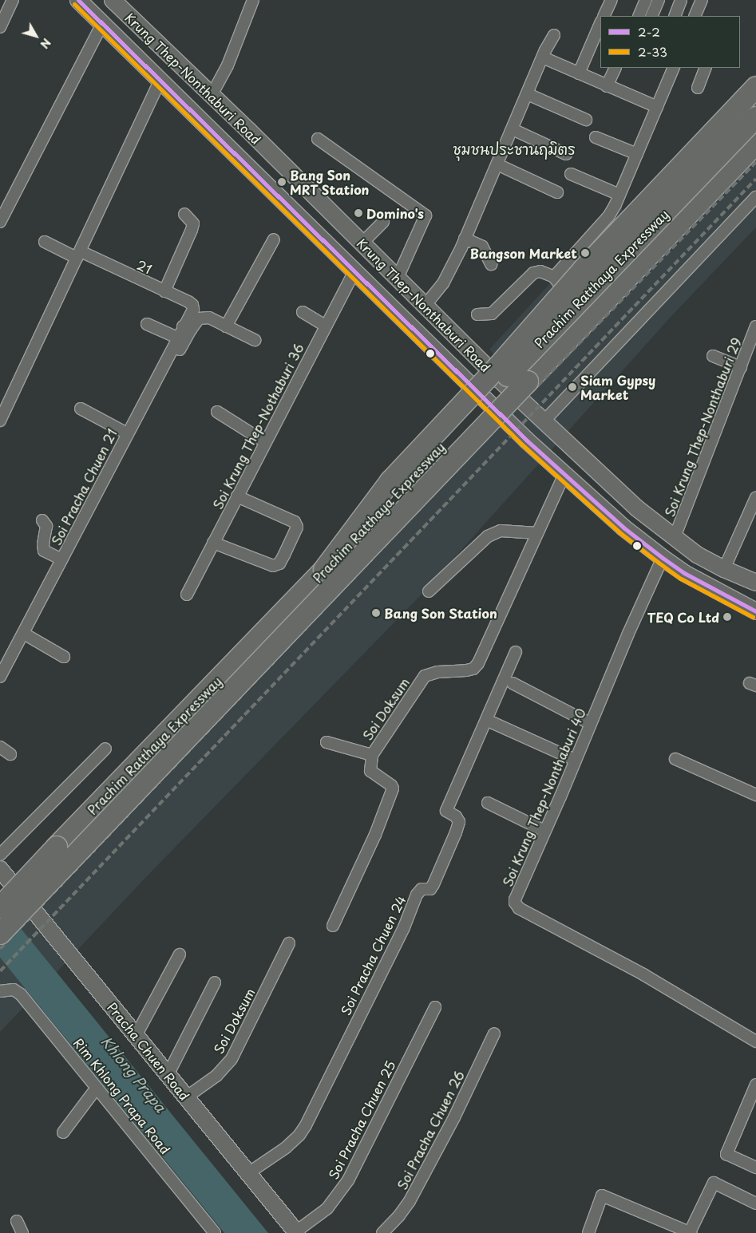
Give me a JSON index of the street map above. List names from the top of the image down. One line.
{"streets":{"highway":["Prachim Ratthaya Expressway"],"main road":["Krung Thep-Nonthaburi Road","Pracha Chuen Road"],"street":["21","Soi Krung Thep-Nothaburi 36","Soi Krung Thep-Nonthaburi 29","Soi Pracha Chuen 21","Soi Doksum","Soi Krung Thep-Nonthaburi 40","Soi Pracha Chuen 24","Rim Khlong Prapa Road","Soi Pracha Chuen 25","Soi Pracha Chuen 26"]},"crossings":[["Krung Thep-Nonthaburi Road","Soi Krung Thep-Nothaburi 36"],["Krung Thep-Nonthaburi Road","Soi Krung Thep-Nonthaburi 29"],["Krung Thep-Nonthaburi Road","Soi Doksum"],["Krung Thep-Nonthaburi Road","Soi Krung Thep-Nonthaburi 40"],["21","Soi Pracha Chuen 21"],["Soi Doksum","Pracha Chuen Road"],["Soi Pracha Chuen 24","Pracha Chuen Road"],["Pracha Chuen Road","Soi Pracha Chuen 25"]],"districts":["ชุมชนประชานฤมิตร"],"water":["Khlong Prapa"],"places":["Bang Son MRT Station","Domino's","Bangson Market","Siam Gypsy Market","Bang Son Station","TEQ Co Ltd"],"lines":["transit line 2-2","transit line 2-33"],"legend":["2-2","2-33"],"north":"bottom right"}
